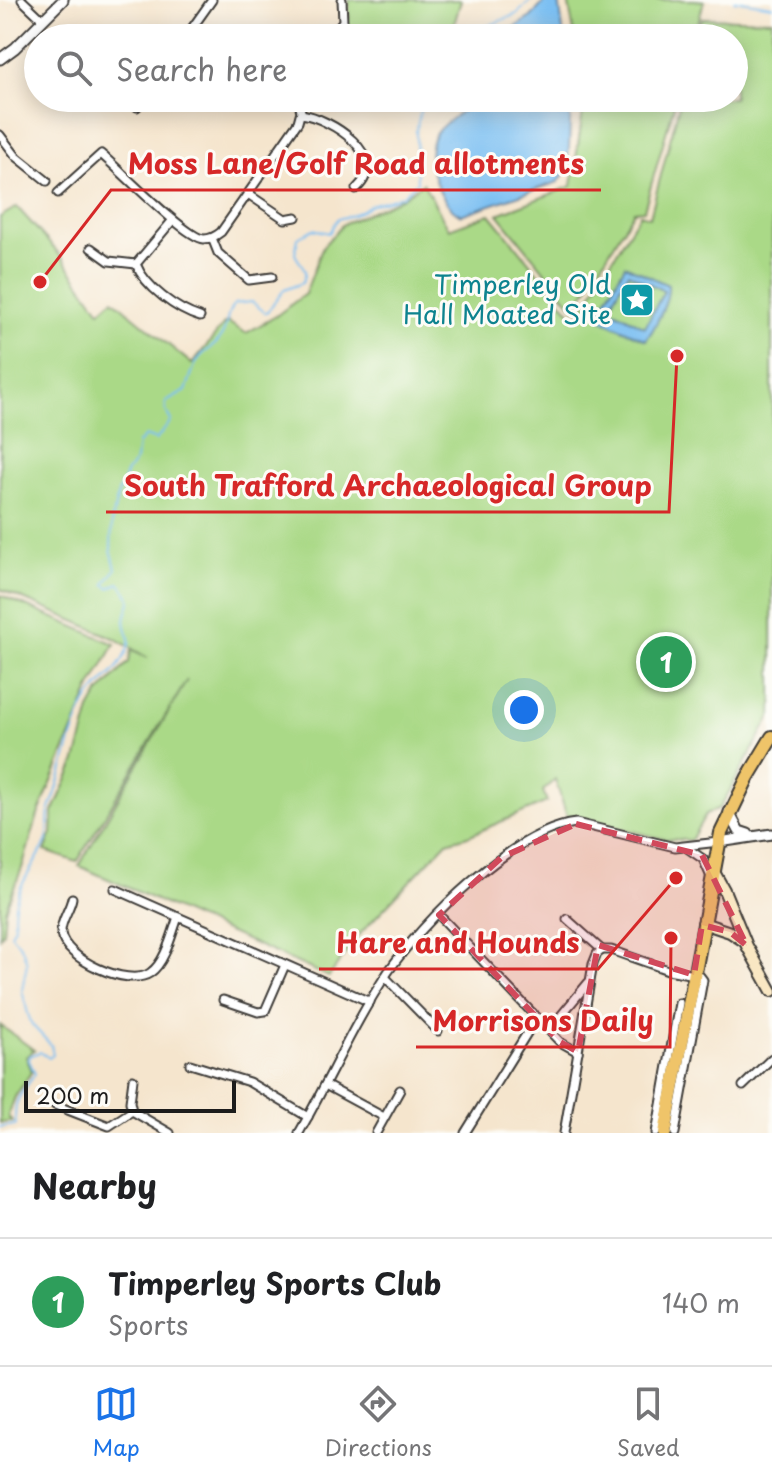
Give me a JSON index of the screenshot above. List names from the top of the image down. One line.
{"places":{"other":["Moss Lane/Golf Road allotments","South Trafford Archaeological Group","Hare and Hounds","Morrisons Daily"],"place":["Timperley Old Hall Moated Site"]},"scale_bar":"200 m","page":{"search":"Search here","pins":"1","scale":"200 m","heading":"Nearby","list":[{"mark":"1","name":"Timperley Sports Club","note":"Sports","value":"140 m"}],"nav":["Map","Directions","Saved"]}}
